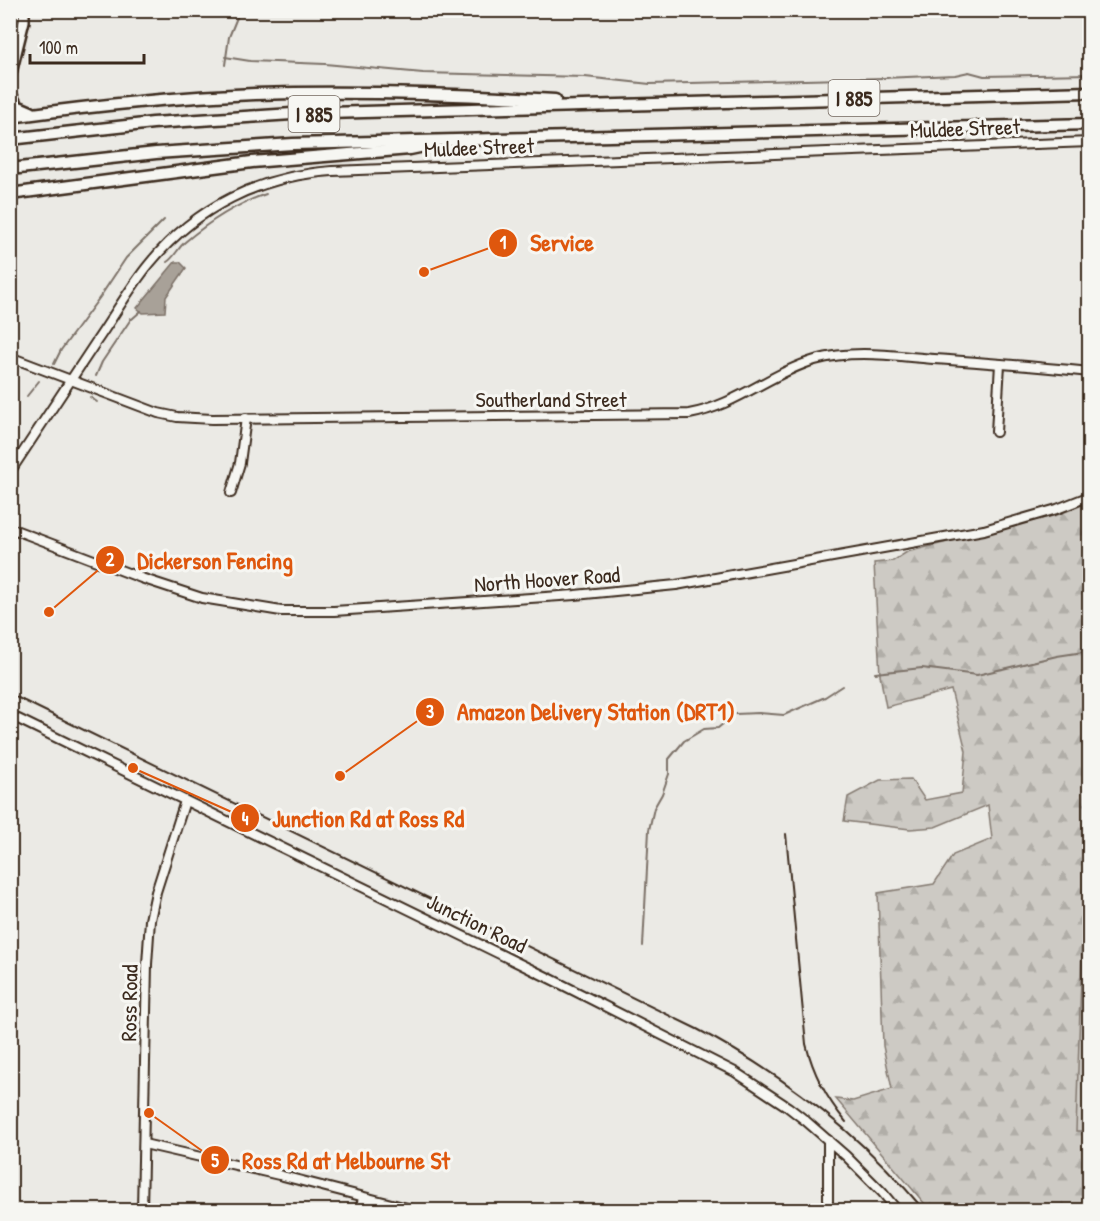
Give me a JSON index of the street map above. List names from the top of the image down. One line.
{"streets":{"highway":["I 885"],"street":["Muldee Street","Southerland Street","North Hoover Road","Junction Road","Ross Road"]},"crossings":[["Muldee Street","Southerland Street"],["Junction Road","Ross Road"]],"places":["Service","Dickerson Fencing","Junction Rd at Ross Rd","Amazon Delivery Station (DRT1)","Ross Rd at Melbourne St"],"scale_bar":"100 m"}
